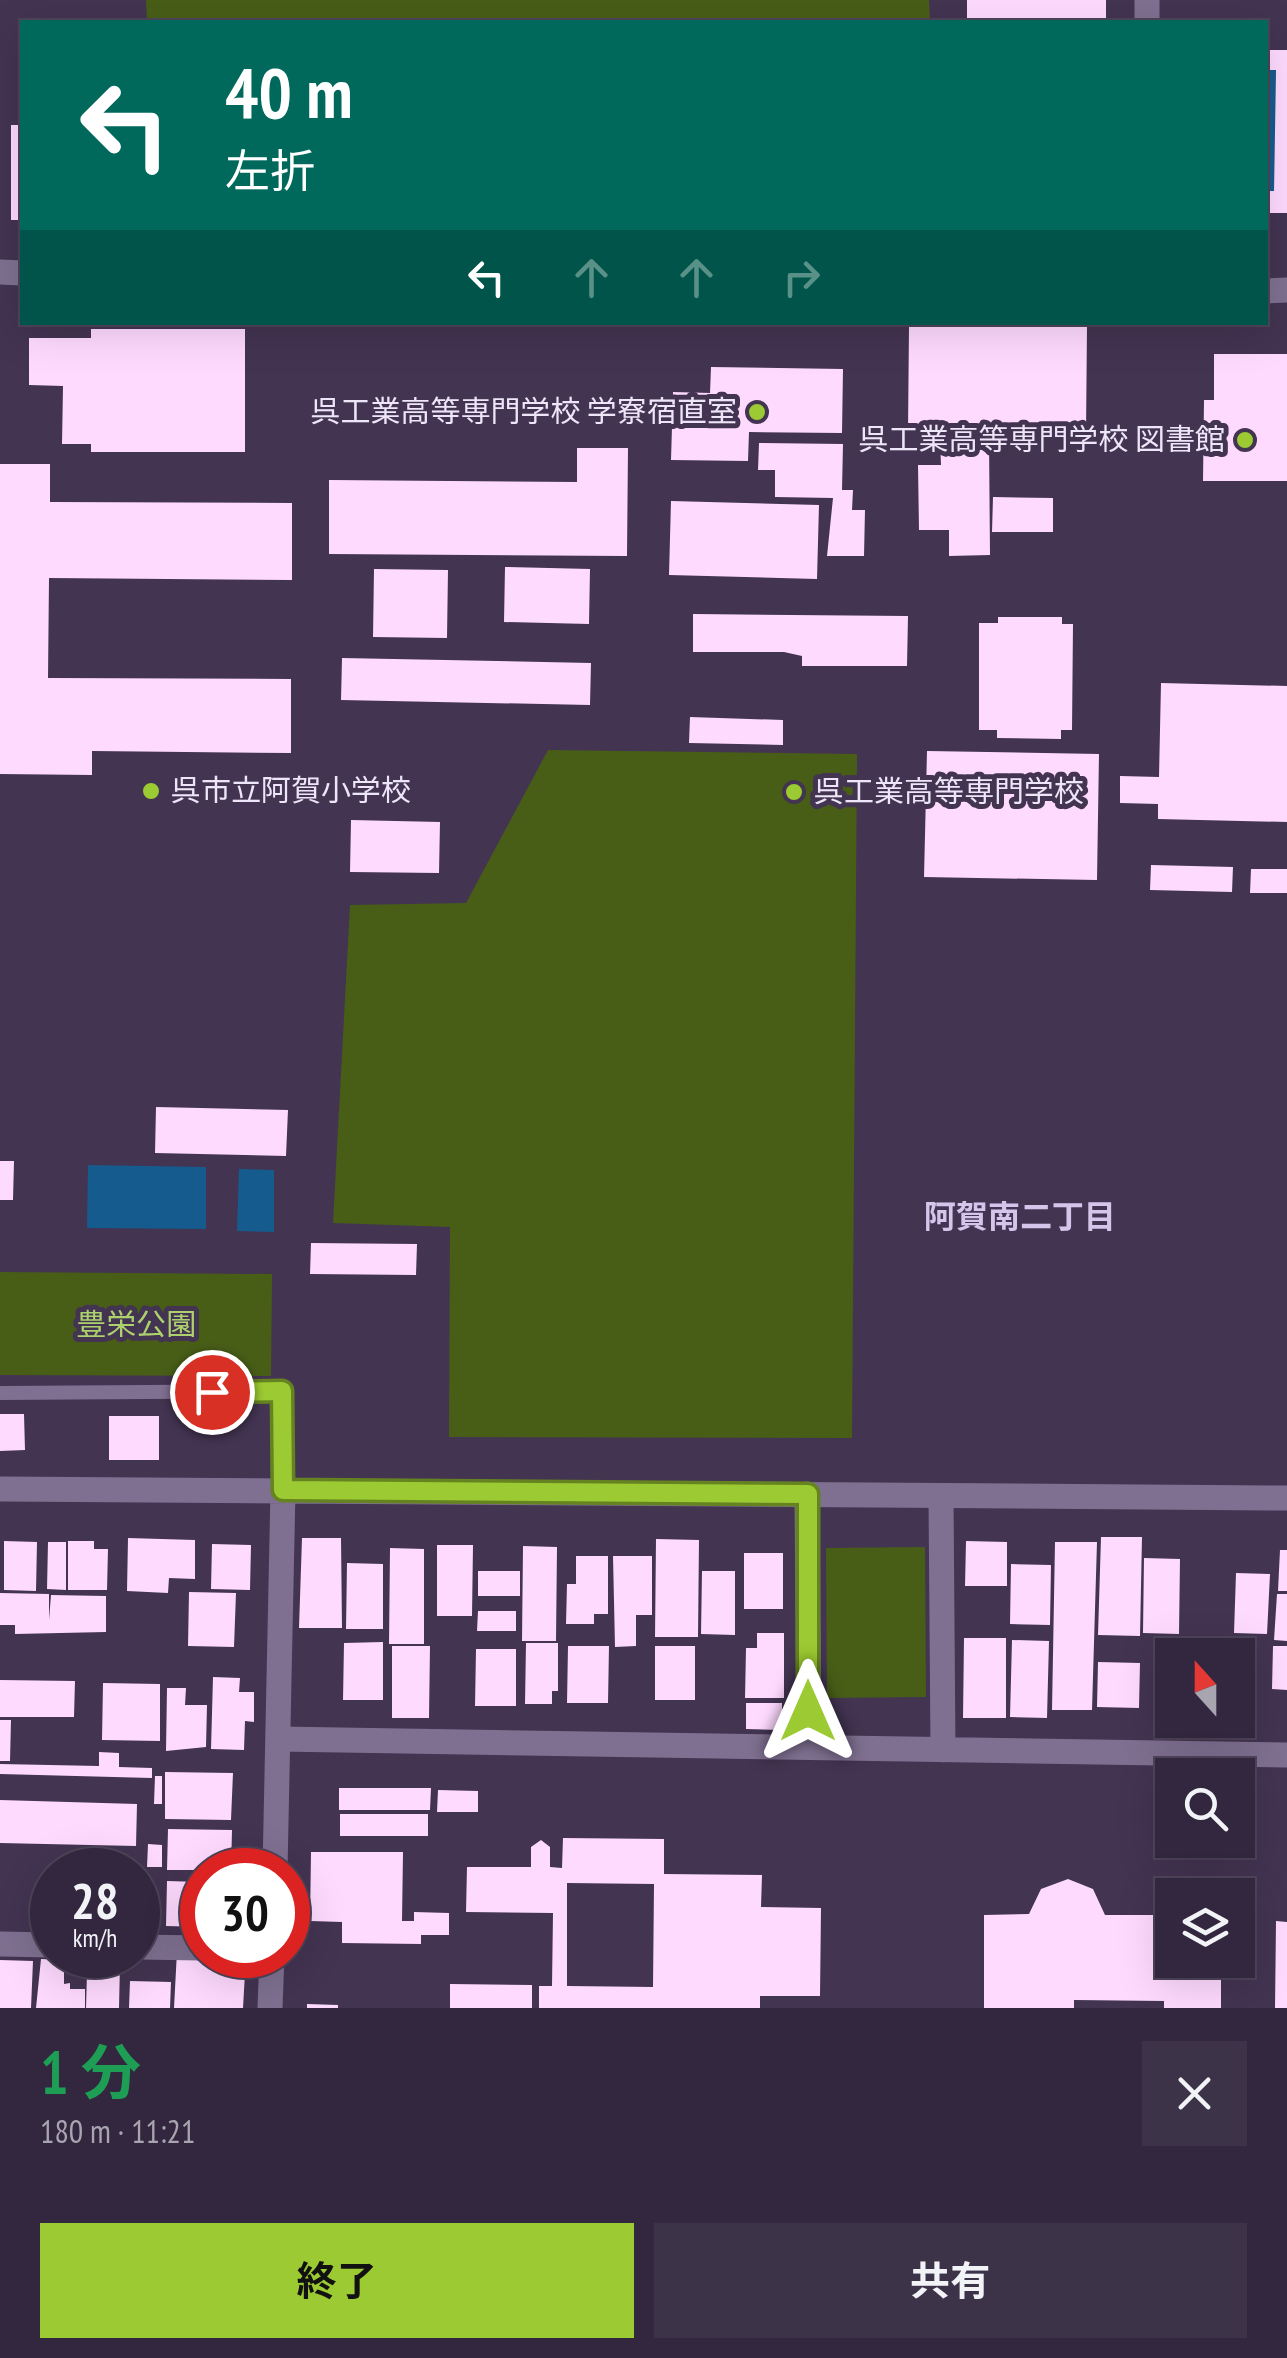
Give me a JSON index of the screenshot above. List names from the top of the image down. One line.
{"districts":["阿賀南二丁目"],"parks":["豊栄公園"],"places":["呉工業高等専門学校 学寮宿直室","呉工業高等専門学校 図書館","呉市立阿賀小学校","呉工業高等専門学校"],"north":"top","page":{"turn":["40 m","左折"],"speed":"28 km/h","limit":"30","heading":["1 分","180 m · 11:21"],"buttons":["終了","共有"]}}
